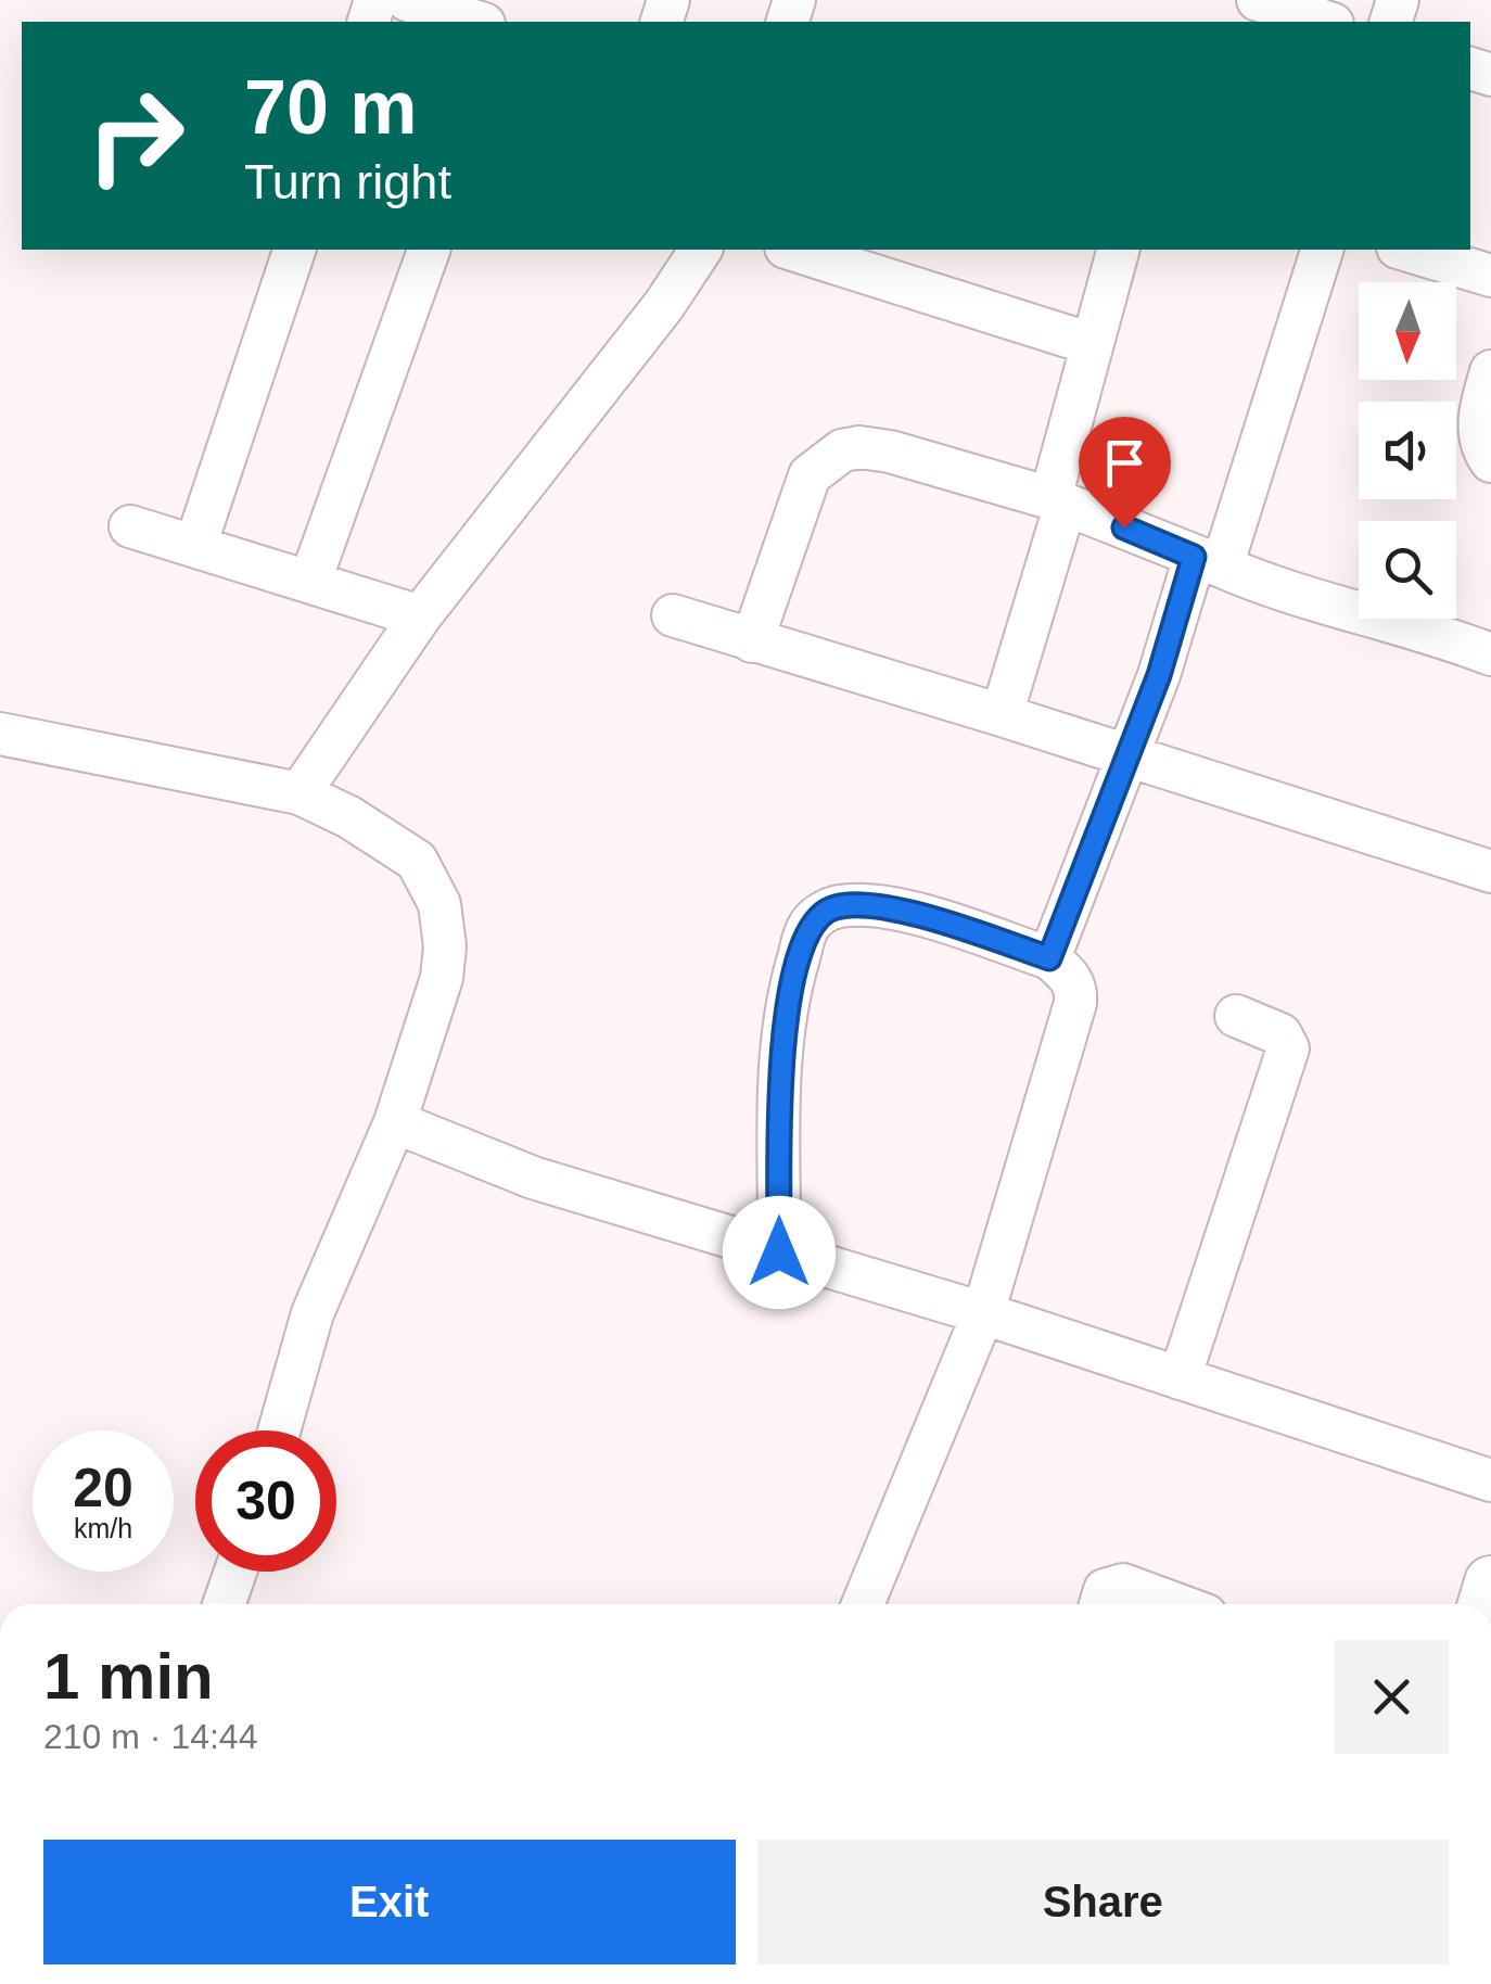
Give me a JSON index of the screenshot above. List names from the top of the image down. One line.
{"north":"bottom","page":{"turn":["70 m","Turn right"],"speed":"20 km/h","limit":"30","heading":["1 min","210 m · 14:44"],"buttons":["Exit","Share"]}}
